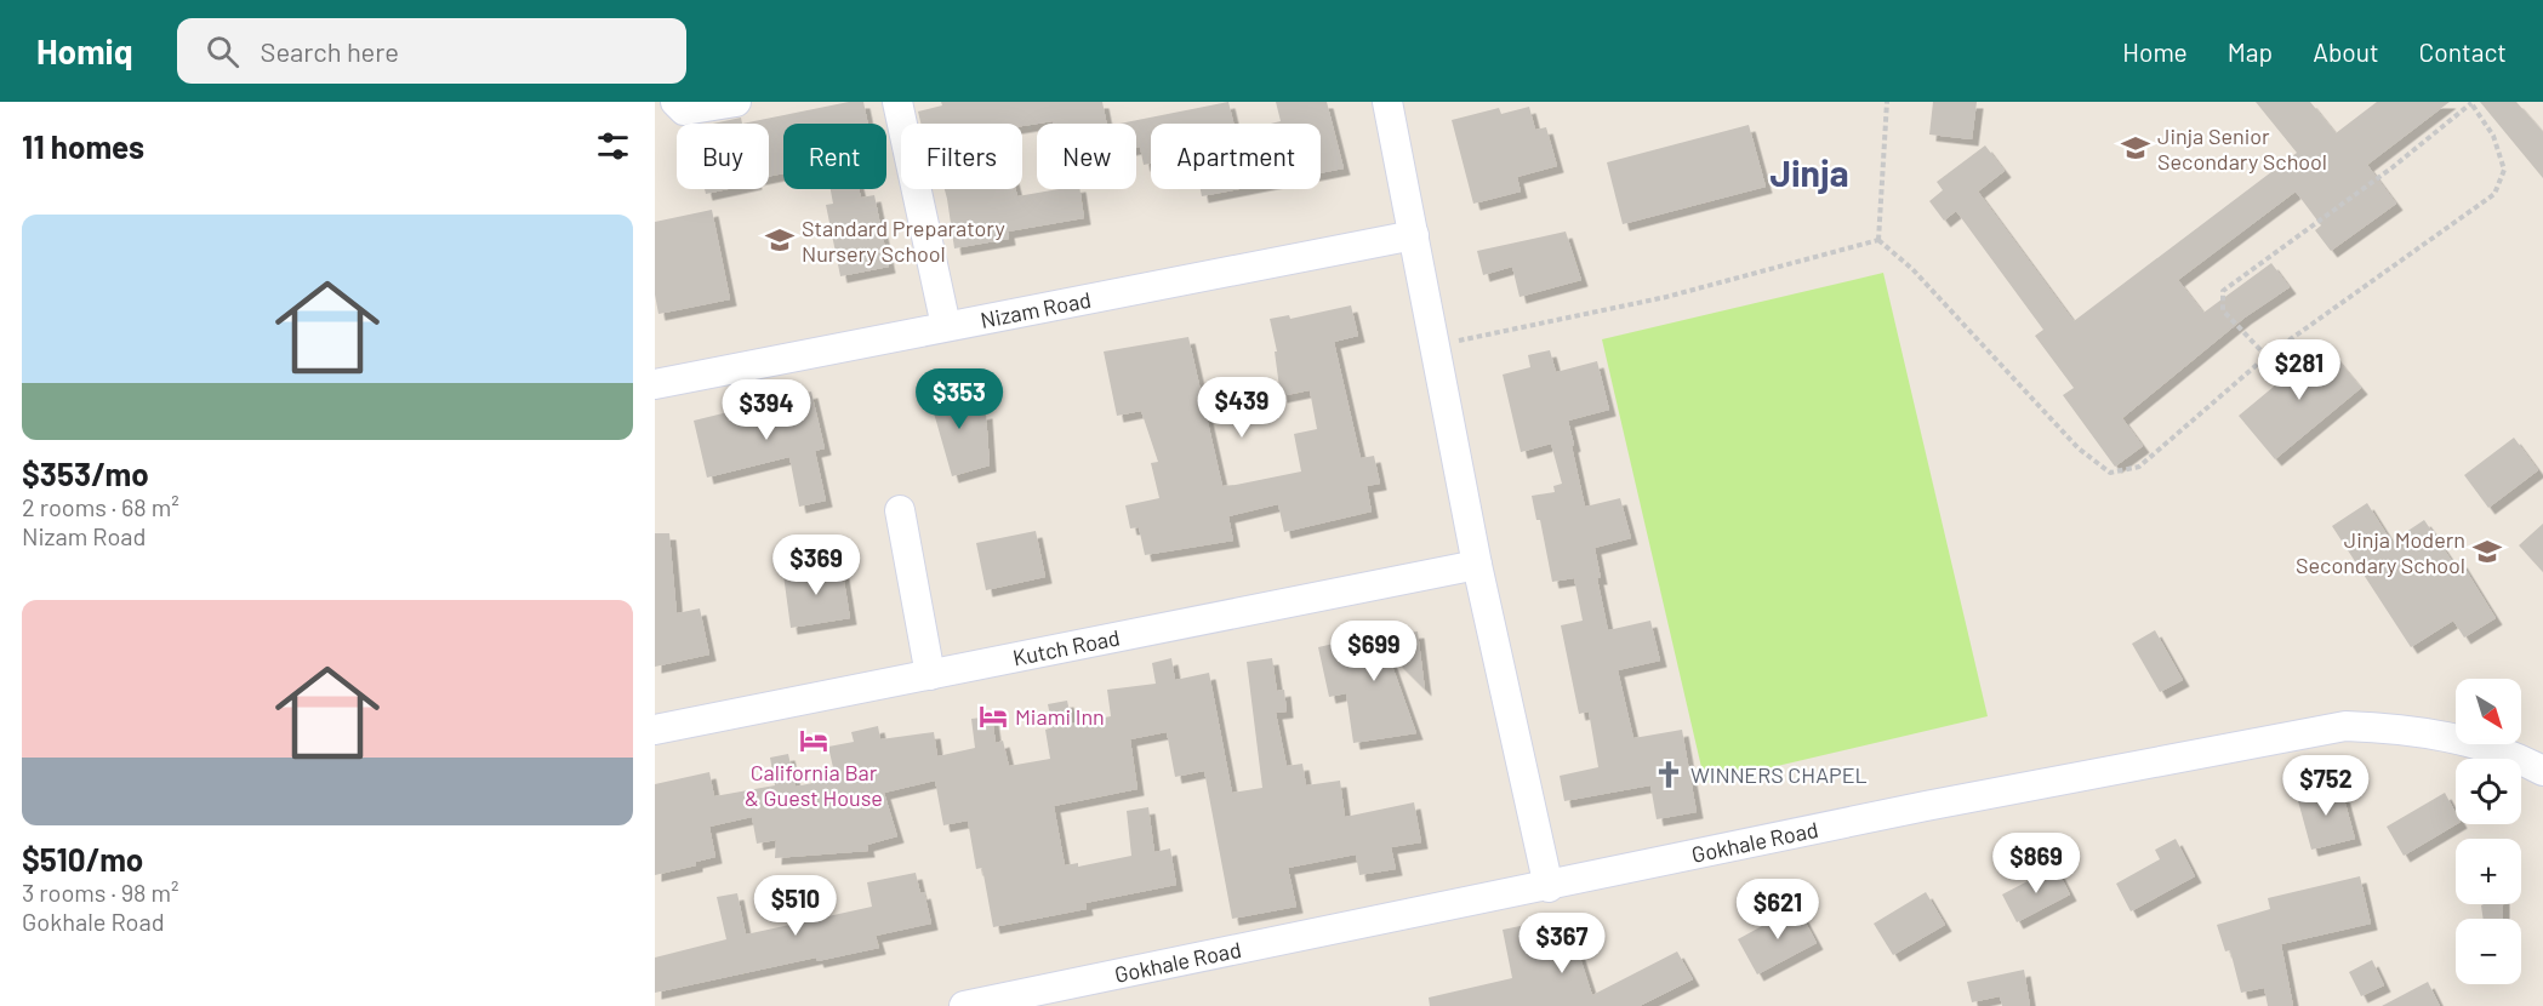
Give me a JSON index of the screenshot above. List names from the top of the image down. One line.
{"streets":{"street":["Nizam Road","Kutch Road","Gokhale Road"]},"districts":["Jinja"],"places":{"school or university":["Jinja Senior Secondary School","Standard Preparatory Nursery School","Jinja Modern Secondary School"],"hotel":["Miami Inn","California Bar & Guest House"],"church":["WINNERS CHAPEL"]},"north":"bottom right","page":{"header":"Homiq","search":"Search here","nav":["Home","Map","About","Contact"],"heading":"11 homes","chip":["Buy","Rent","Filters","New","Apartment"],"list":[{"name":"$353/mo","note":"2 rooms · 68 m² · Nizam Road"},{"name":"$510/mo","note":"3 rooms · 98 m² · Gokhale Road"}],"price":["$281","$353","$439","$394","$369","$699","$752","$869","$510","$621","$367"],"map_buttons":["+","−"]}}
